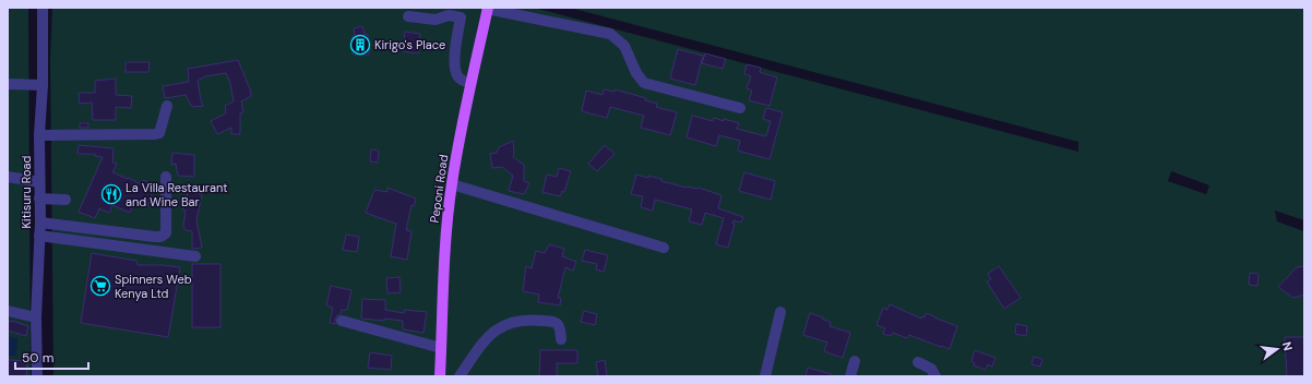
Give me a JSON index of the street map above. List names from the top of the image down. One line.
{"streets":{"main road":["Peponi Road"],"street":["Kitisuru Road"]},"places":{"building":["Kirigo's Place"],"restaurant":["La Villa Restaurant and Wine Bar"],"supermarket":["Spinners Web Kenya Ltd"]},"scale_bar":"50 m","north":"right"}
